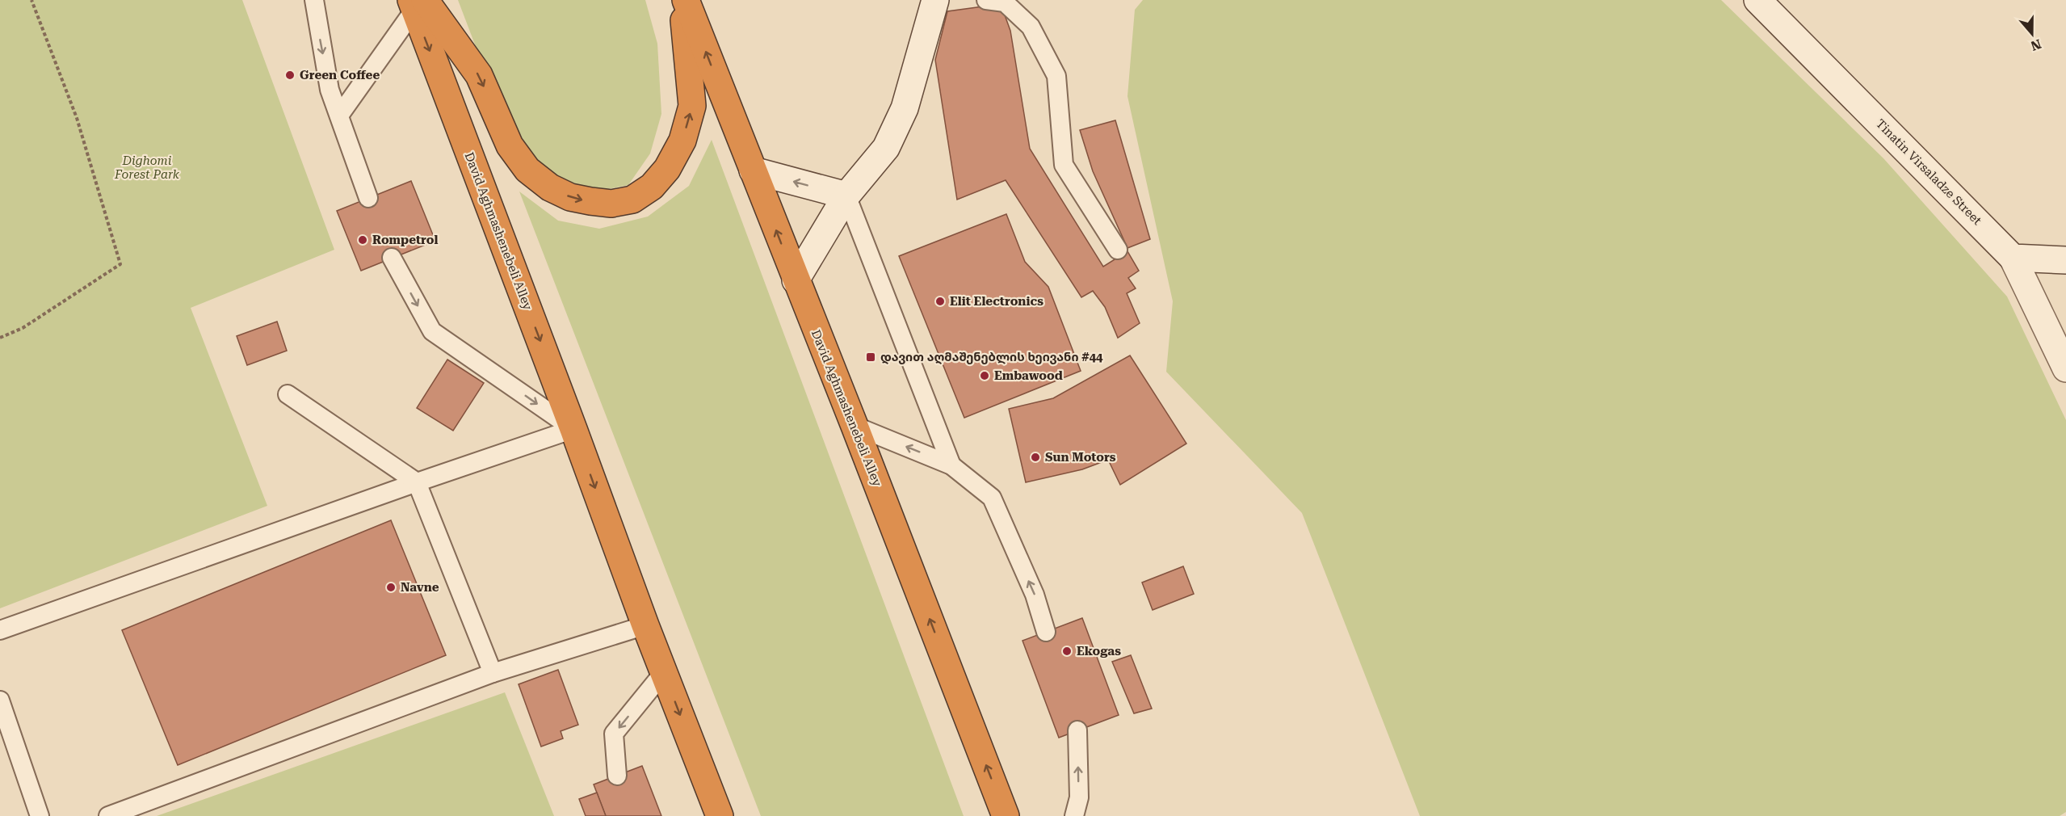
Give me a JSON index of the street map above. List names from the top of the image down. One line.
{"streets":{"highway":["David Aghmashenebeli Alley"],"street":["Tinatin Virsaladze Street"]},"parks":["Dighomi Forest Park"],"places":{"other":["Green Coffee","Rompetrol","Elit Electronics","Embawood","Sun Motors","Navne","Ekogas"],"transit":["დავით აღმაშენებლის ხეივანი #44"]},"north":"bottom"}
